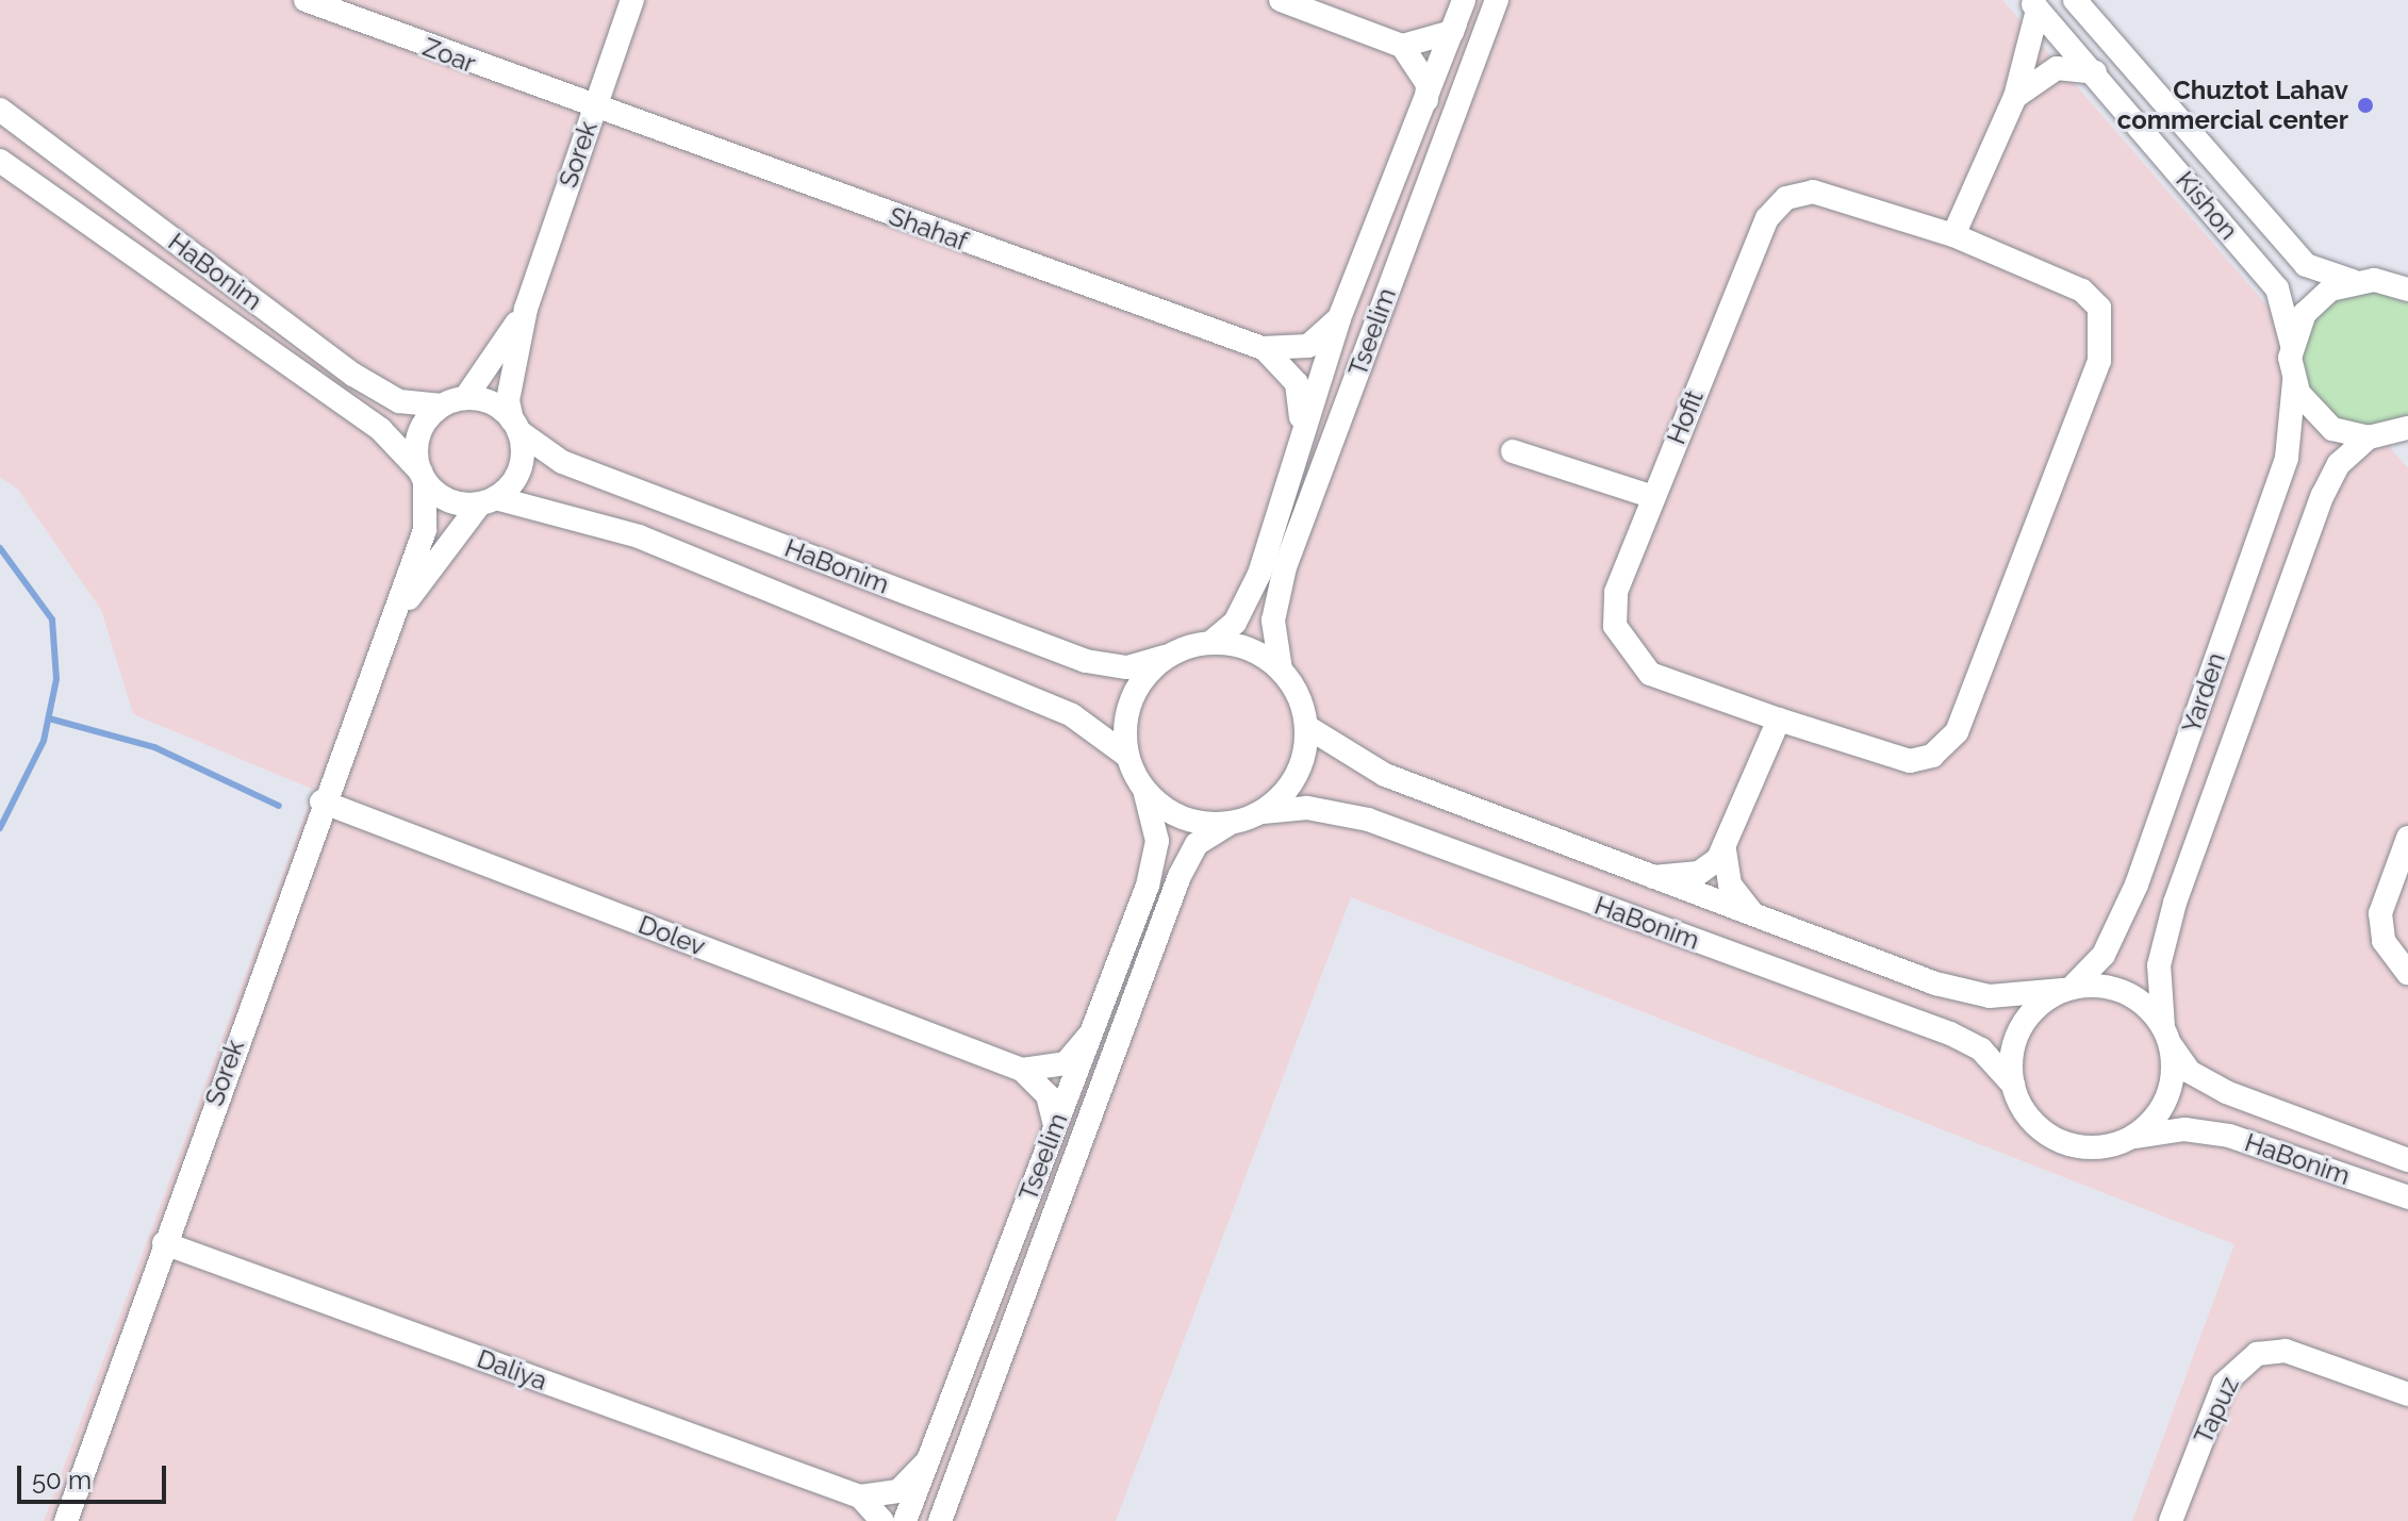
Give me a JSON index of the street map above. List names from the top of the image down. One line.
{"streets":{"street":["Zoar","Sorek","Kishon","Shahaf","HaBonim","Tseelim","Hofit","Yarden","Dolev","Daliya","Tapuz"]},"crossings":[["Zoar","Sorek"],["Zoar","Shahaf"],["Sorek","Shahaf"],["Sorek","HaBonim"],["Sorek","Dolev"],["Sorek","Daliya"],["Kishon","Yarden"],["Shahaf","Tseelim"],["HaBonim","Tseelim"],["HaBonim","Yarden"],["Tseelim","Dolev"]],"places":["Chuztot Lahav commercial center"],"scale_bar":"50 m"}
